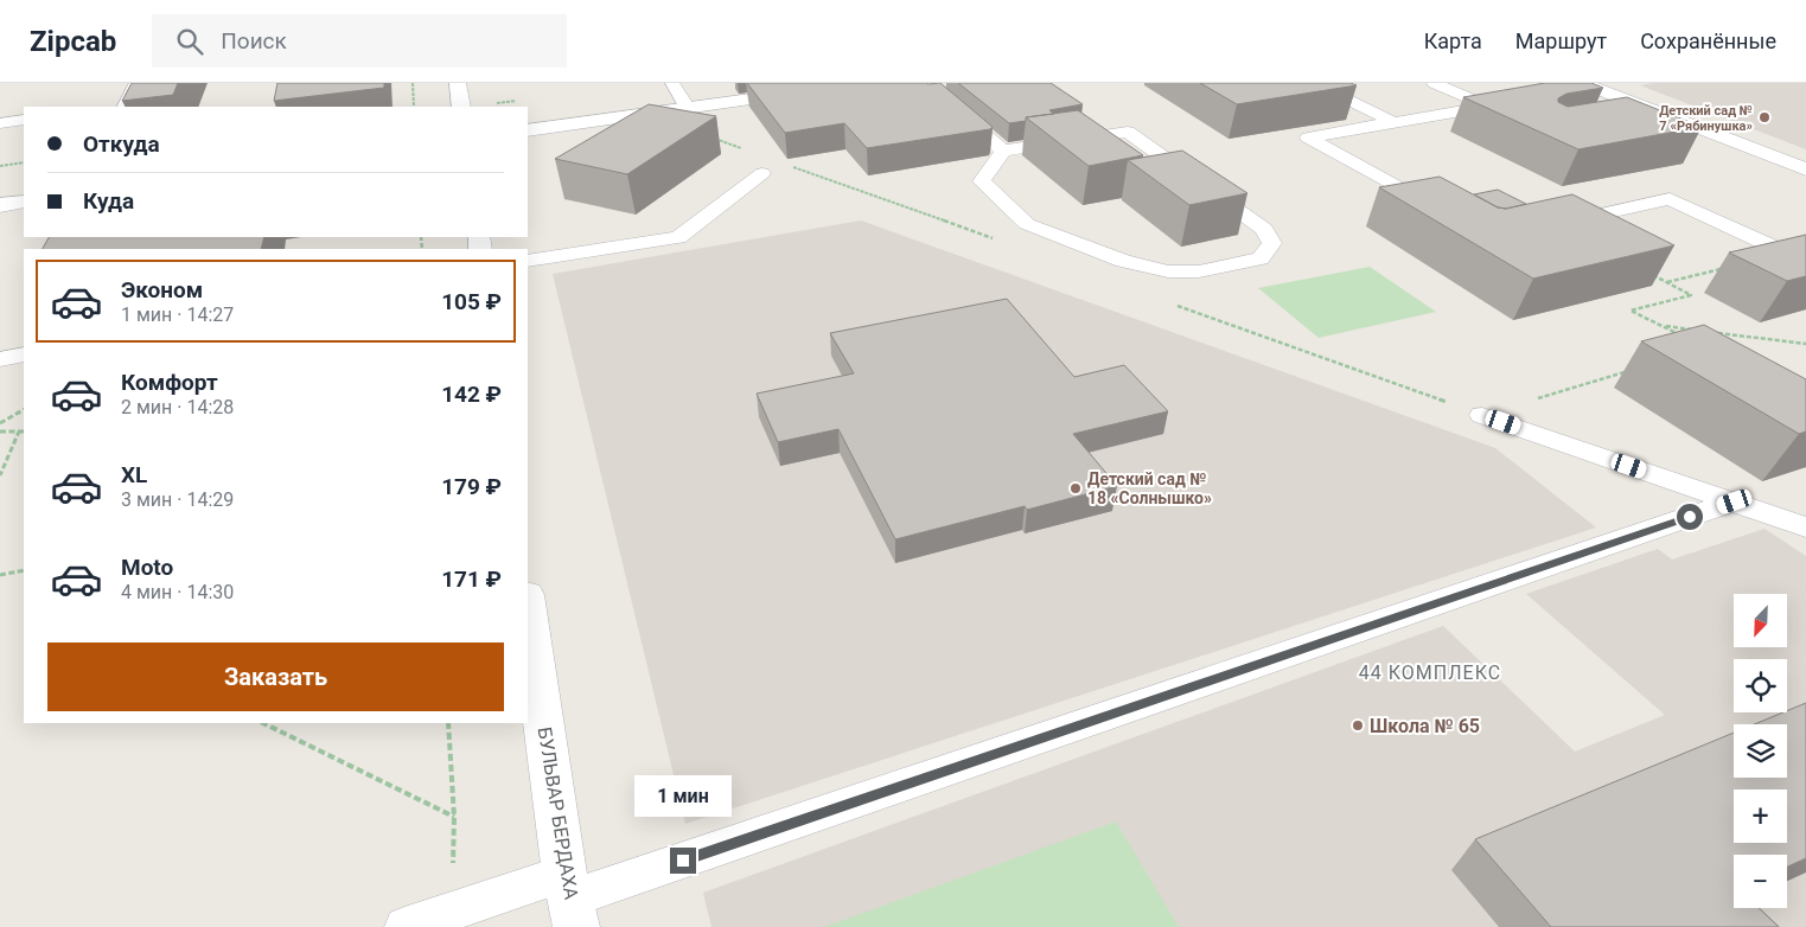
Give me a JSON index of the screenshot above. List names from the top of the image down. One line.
{"streets":{"street":["БУЛЬВАР БЕРДАХА"]},"districts":["44 КОМПЛЕКС"],"places":["Детский сад № 7 «Рябинушка»","Детский сад № 18 «Солнышко»","Школа № 65"],"north":"bottom left","page":{"header":"Zipcab","search":"Поиск","nav":["Карта","Маршрут","Сохранённые"],"banner":["Откуда","Куда"],"list":[{"name":"Эконом","note":"1 мин · 14:27","value":"105 ₽"},{"name":"Комфорт","note":"2 мин · 14:28","value":"142 ₽"},{"name":"XL","note":"3 мин · 14:29","value":"179 ₽"},{"name":"Moto","note":"4 мин · 14:30","value":"171 ₽"}],"map_buttons":["+","−"],"buttons":"Заказать","bubble":"1 мин"}}
